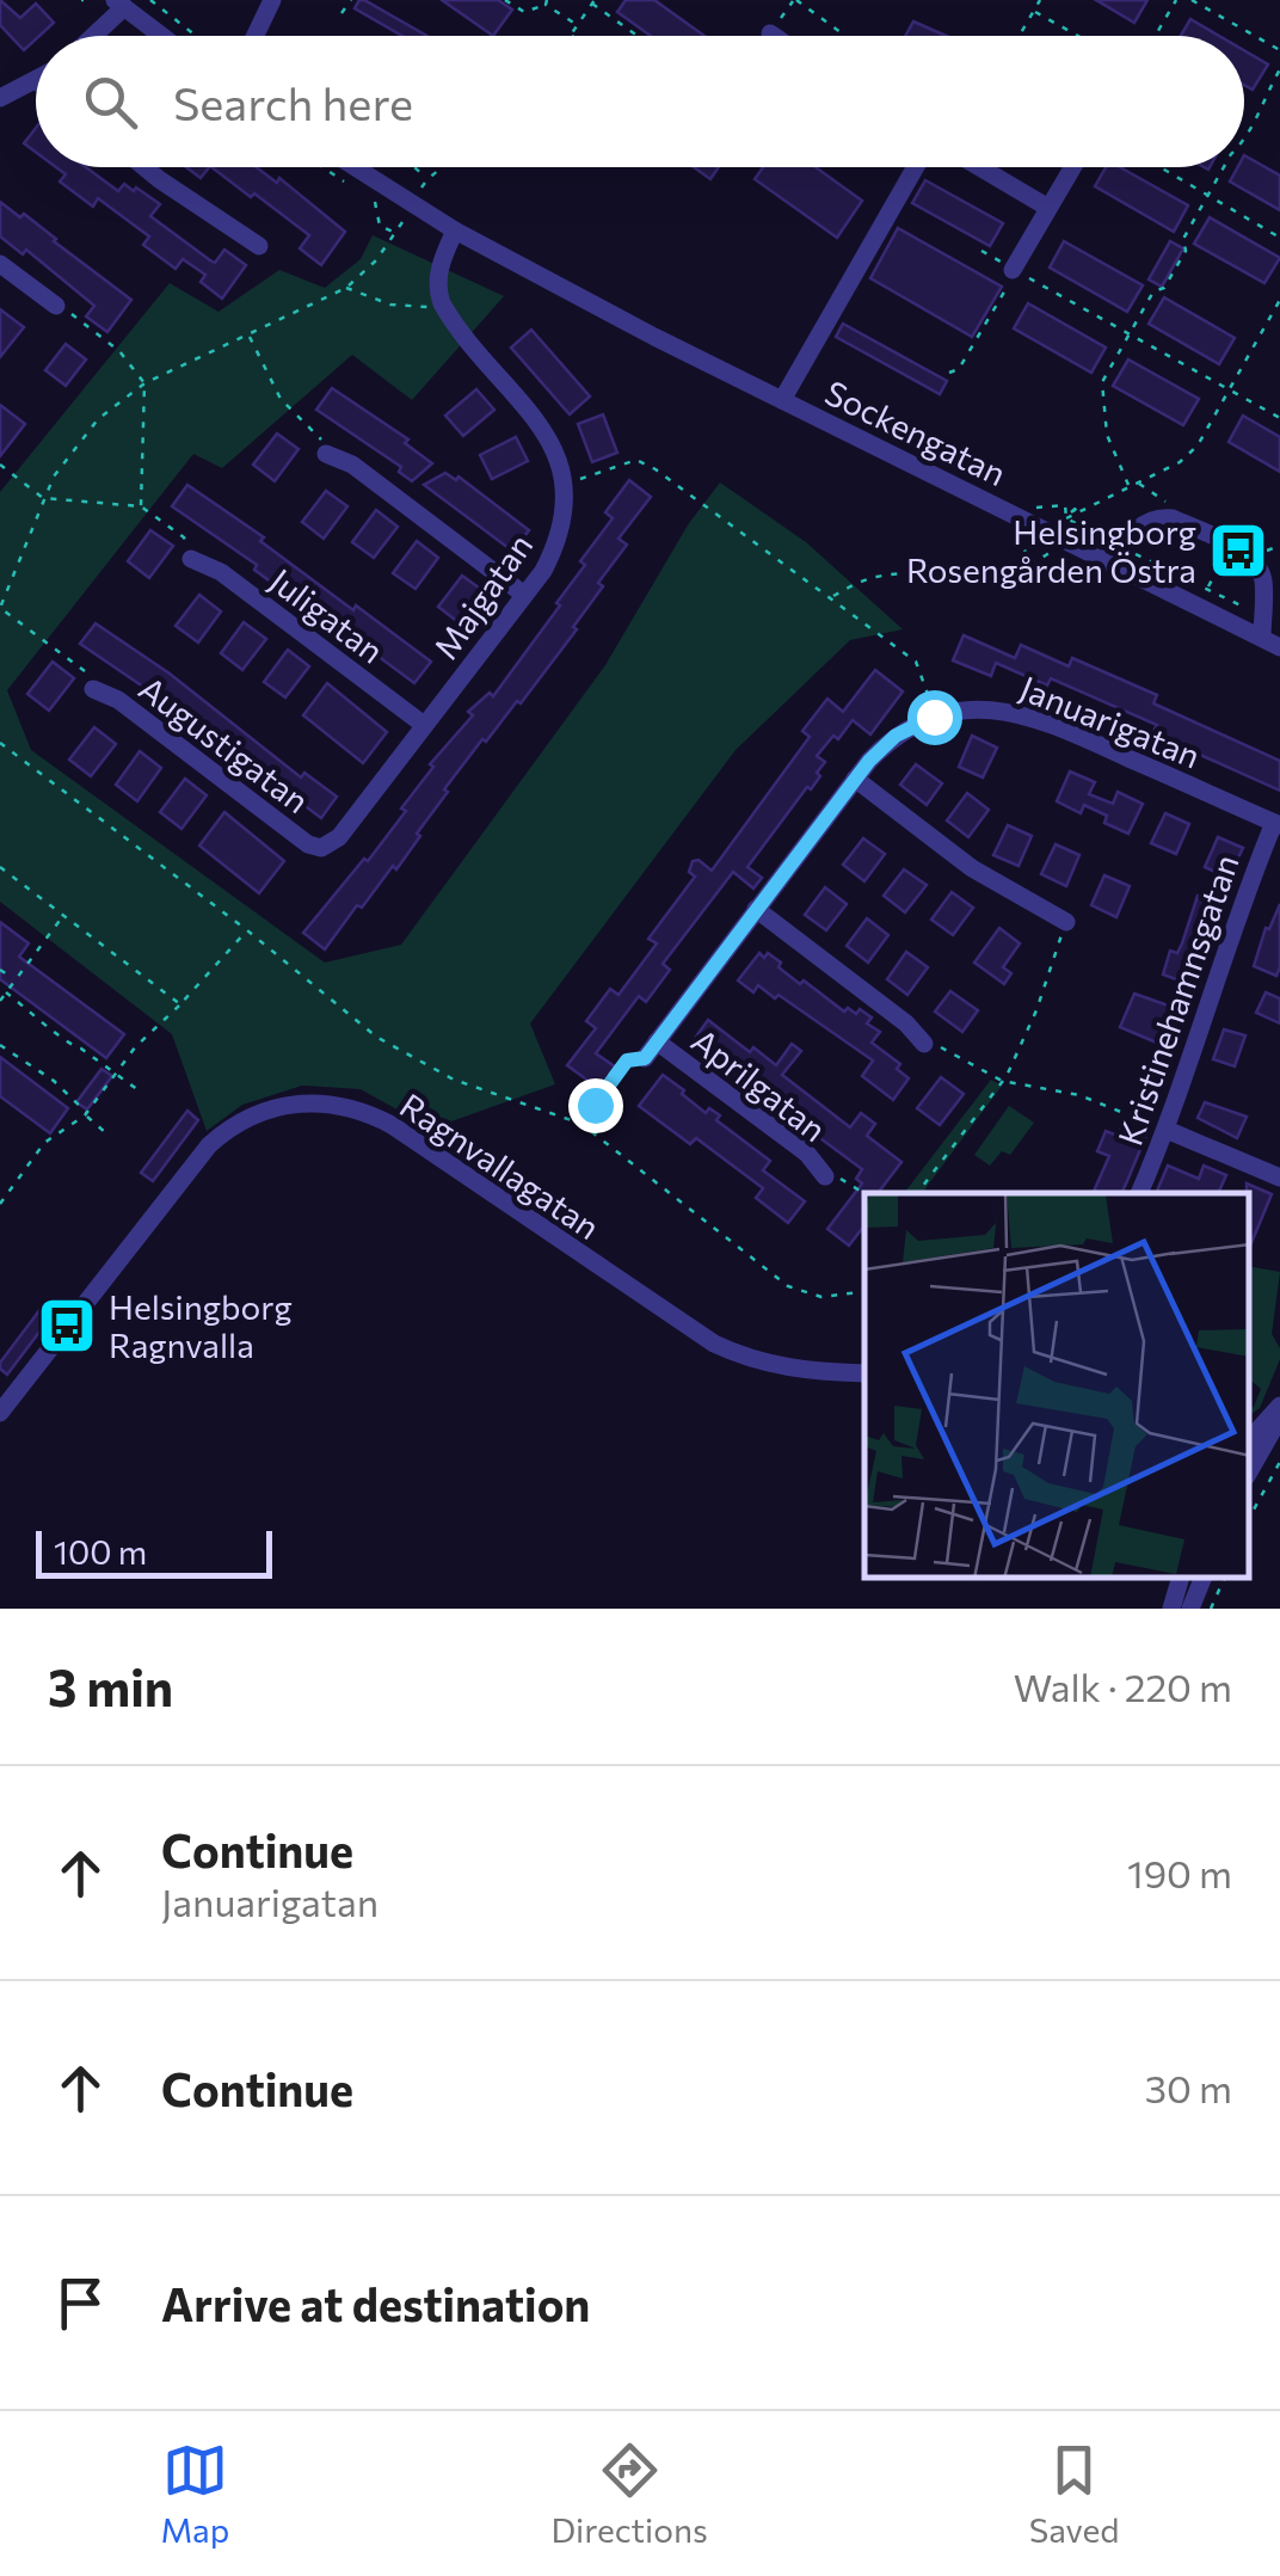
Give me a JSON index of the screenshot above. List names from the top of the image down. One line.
{"streets":{"street":["Sockengatan","Majgatan","Juligatan","Januarigatan","Augustigatan","Kristinehamnsgatan","Aprilgatan","Ragnvallagatan"]},"crossings":[["Majgatan","Juligatan"],["Majgatan","Augustigatan"],["Januarigatan","Kristinehamnsgatan"],["Januarigatan","Aprilgatan"]],"places":{"bus stop":["Helsingborg Rosengården Östra","Helsingborg Ragnvalla"]},"scale_bar":"100 m","page":{"search":"Search here","scale":"100 m","heading":["3 min","Walk · 220 m"],"list":[["Continue","Januarigatan","190 m"],["Continue","30 m"],"Arrive at destination"],"nav":["Map","Directions","Saved"]}}
